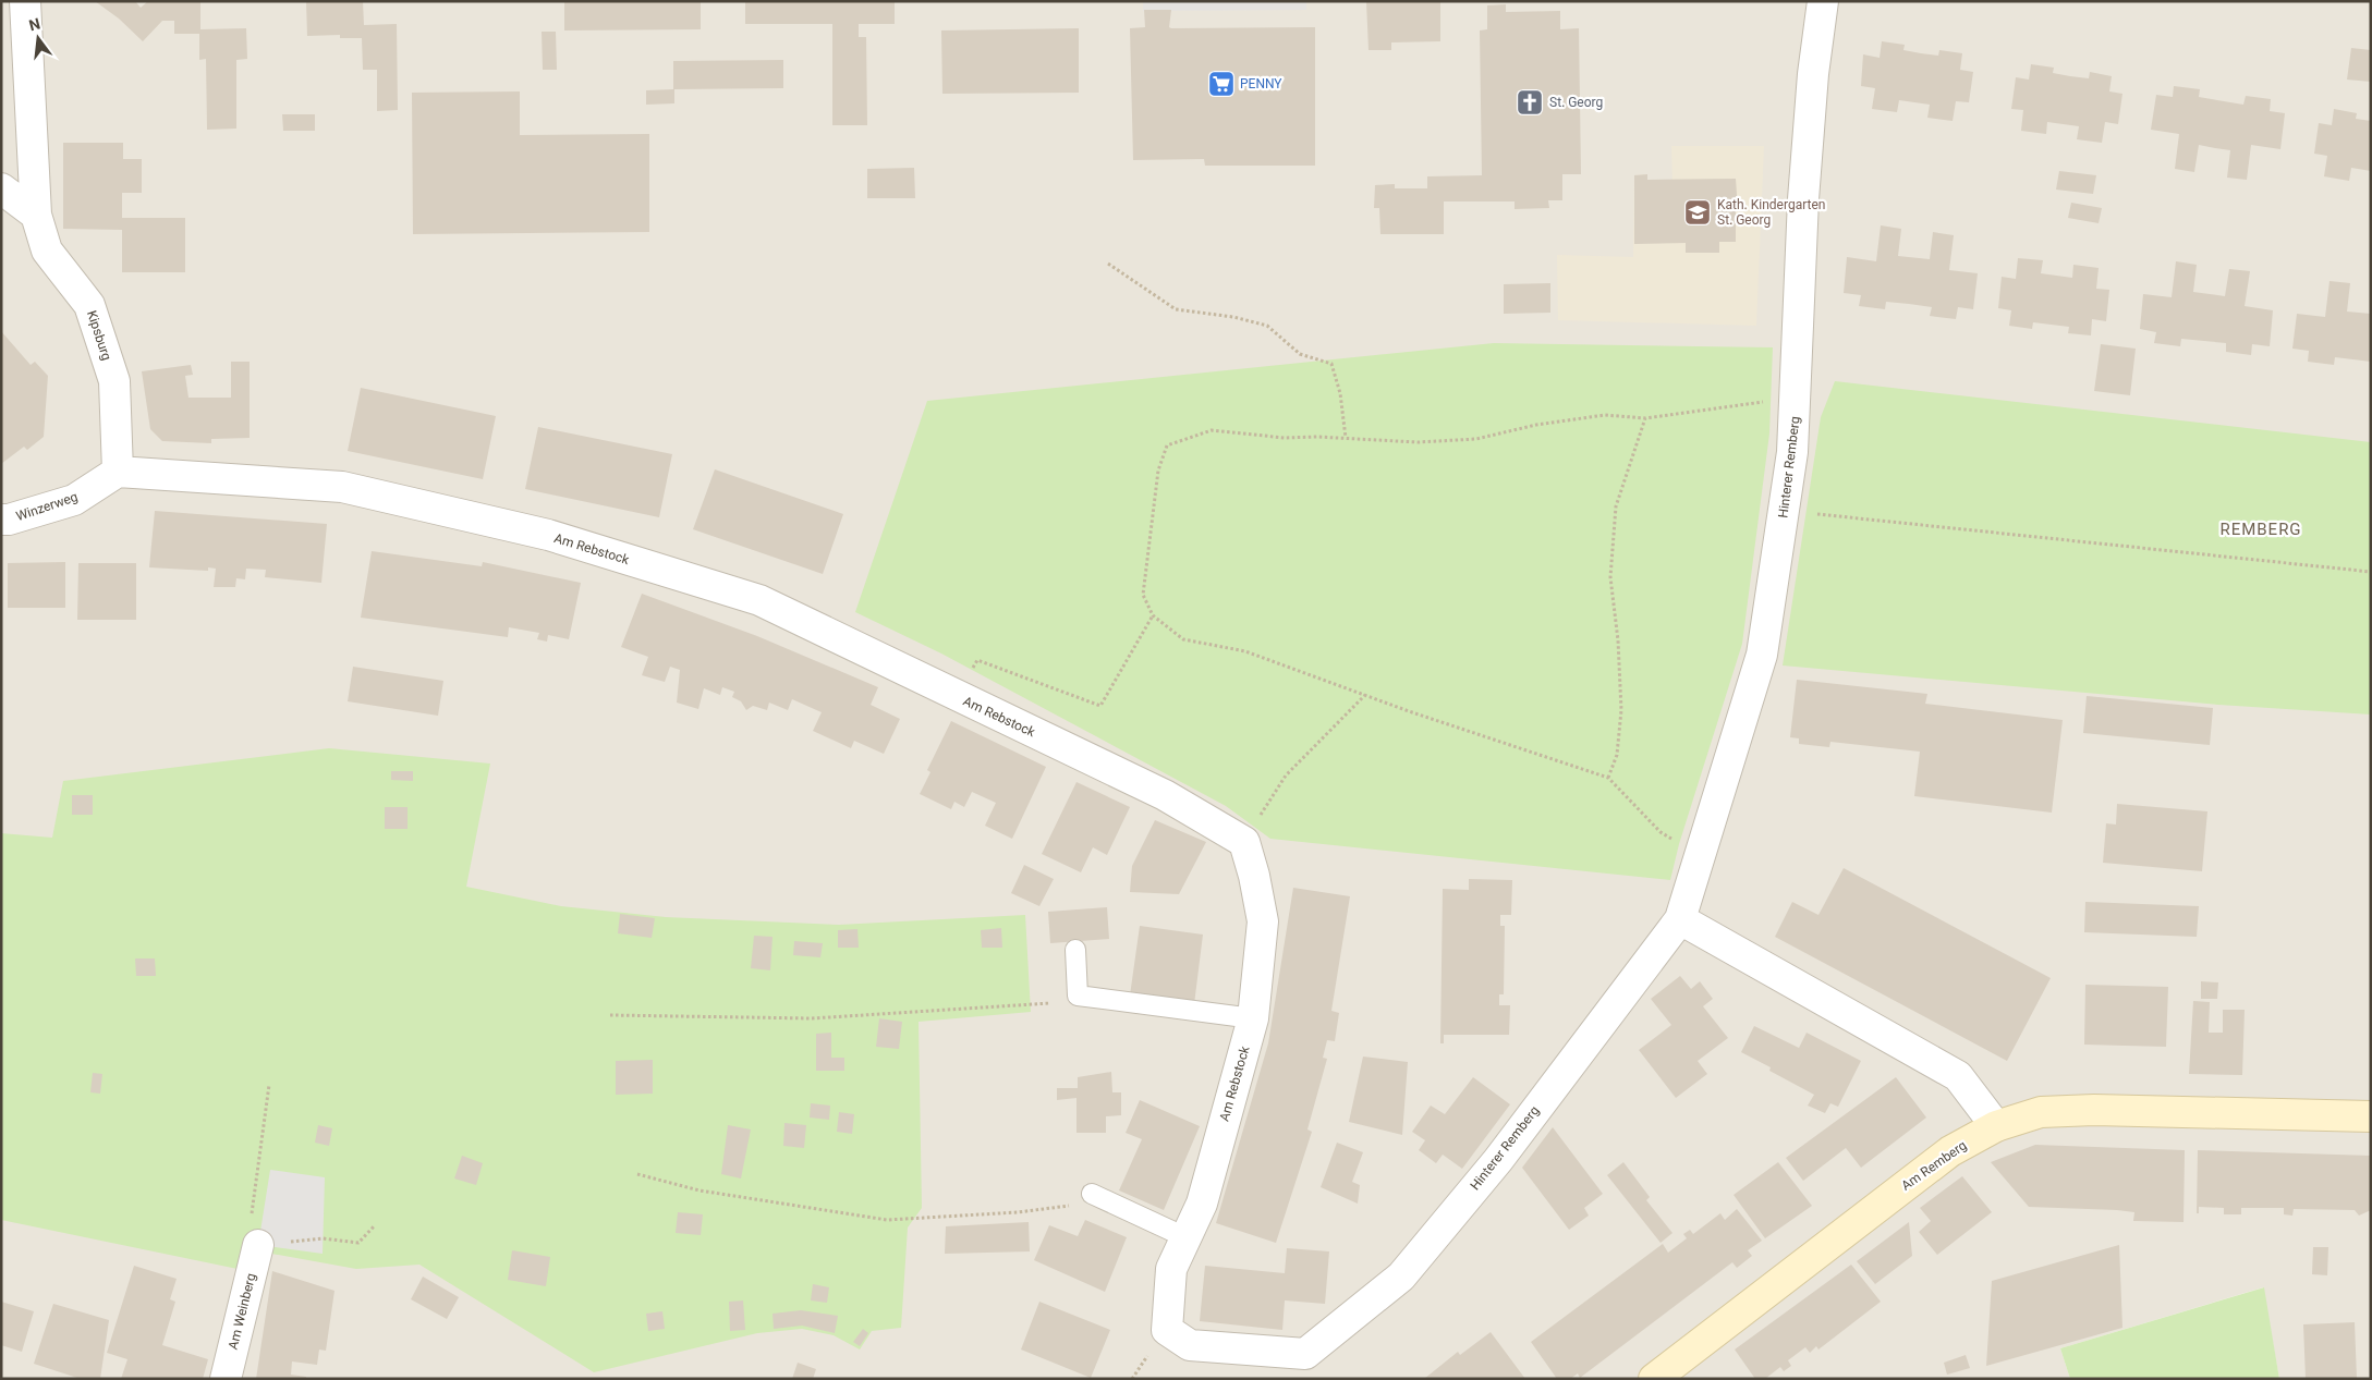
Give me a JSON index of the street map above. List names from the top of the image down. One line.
{"streets":{"street":["Kipsburg","Hinterer Remberg","Winzerweg","Am Rebstock","Am Remberg","Am Weinberg"]},"crossings":[["Kipsburg","Winzerweg"],["Kipsburg","Am Rebstock"],["Hinterer Remberg","Am Rebstock"],["Winzerweg","Am Rebstock"]],"districts":["REMBERG"],"places":{"supermarket":["PENNY"],"church":["St. Georg"],"school or university":["Kath. Kindergarten St. Georg"]},"north":"top"}
